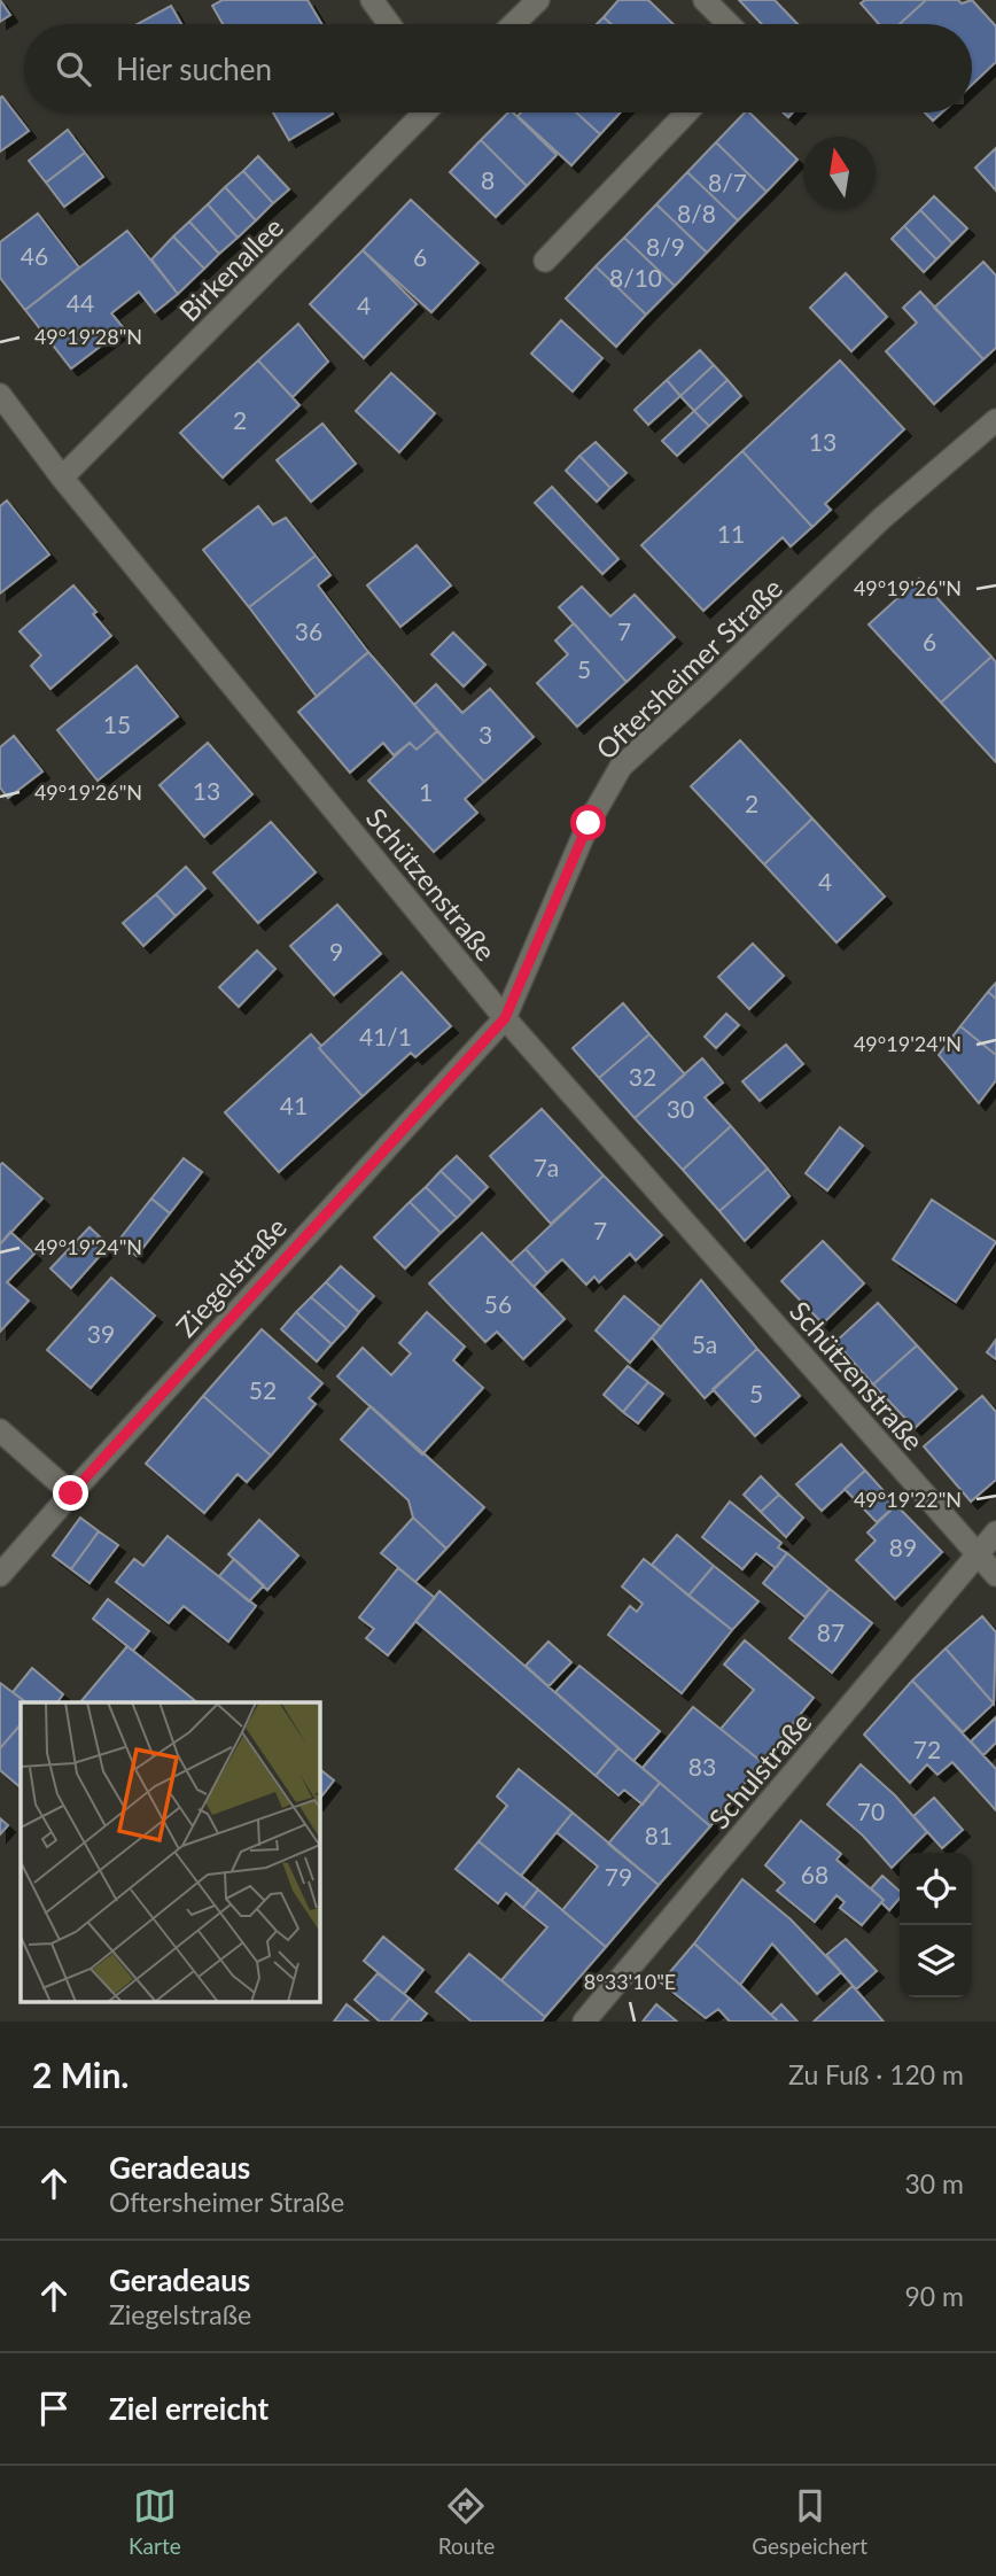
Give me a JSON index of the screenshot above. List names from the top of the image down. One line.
{"streets":{"street":["Birkenallee","Oftersheimer Straße","Schützenstraße","Ziegelstraße","Schulstraße"]},"crossings":[["Birkenallee","Schützenstraße"],["Oftersheimer Straße","Schützenstraße"],["Oftersheimer Straße","Ziegelstraße"],["Schützenstraße","Ziegelstraße"],["Schützenstraße","Schulstraße"]],"house_numbers":["8","8/7","8/8","8/9","46","6","8/10","44","4","2","13","11","36","7","6","5","15","3","13","1","2","4","9","41/1","32","41","30","7a","7","56","39","5a","52","5","89","87","72","83","70","81","68","79"],"north":"top","page":{"search":"Hier suchen","heading":["2 Min.","Zu Fuß · 120 m"],"list":[["Geradeaus","Oftersheimer Straße","30 m"],["Geradeaus","Ziegelstraße","90 m"],"Ziel erreicht"],"nav":["Karte","Route","Gespeichert"]},"coordinates":["49°19'28\"N","49°19'26\"N","49°19'24\"N","49°19'22\"N","8°33'10\"E"]}
